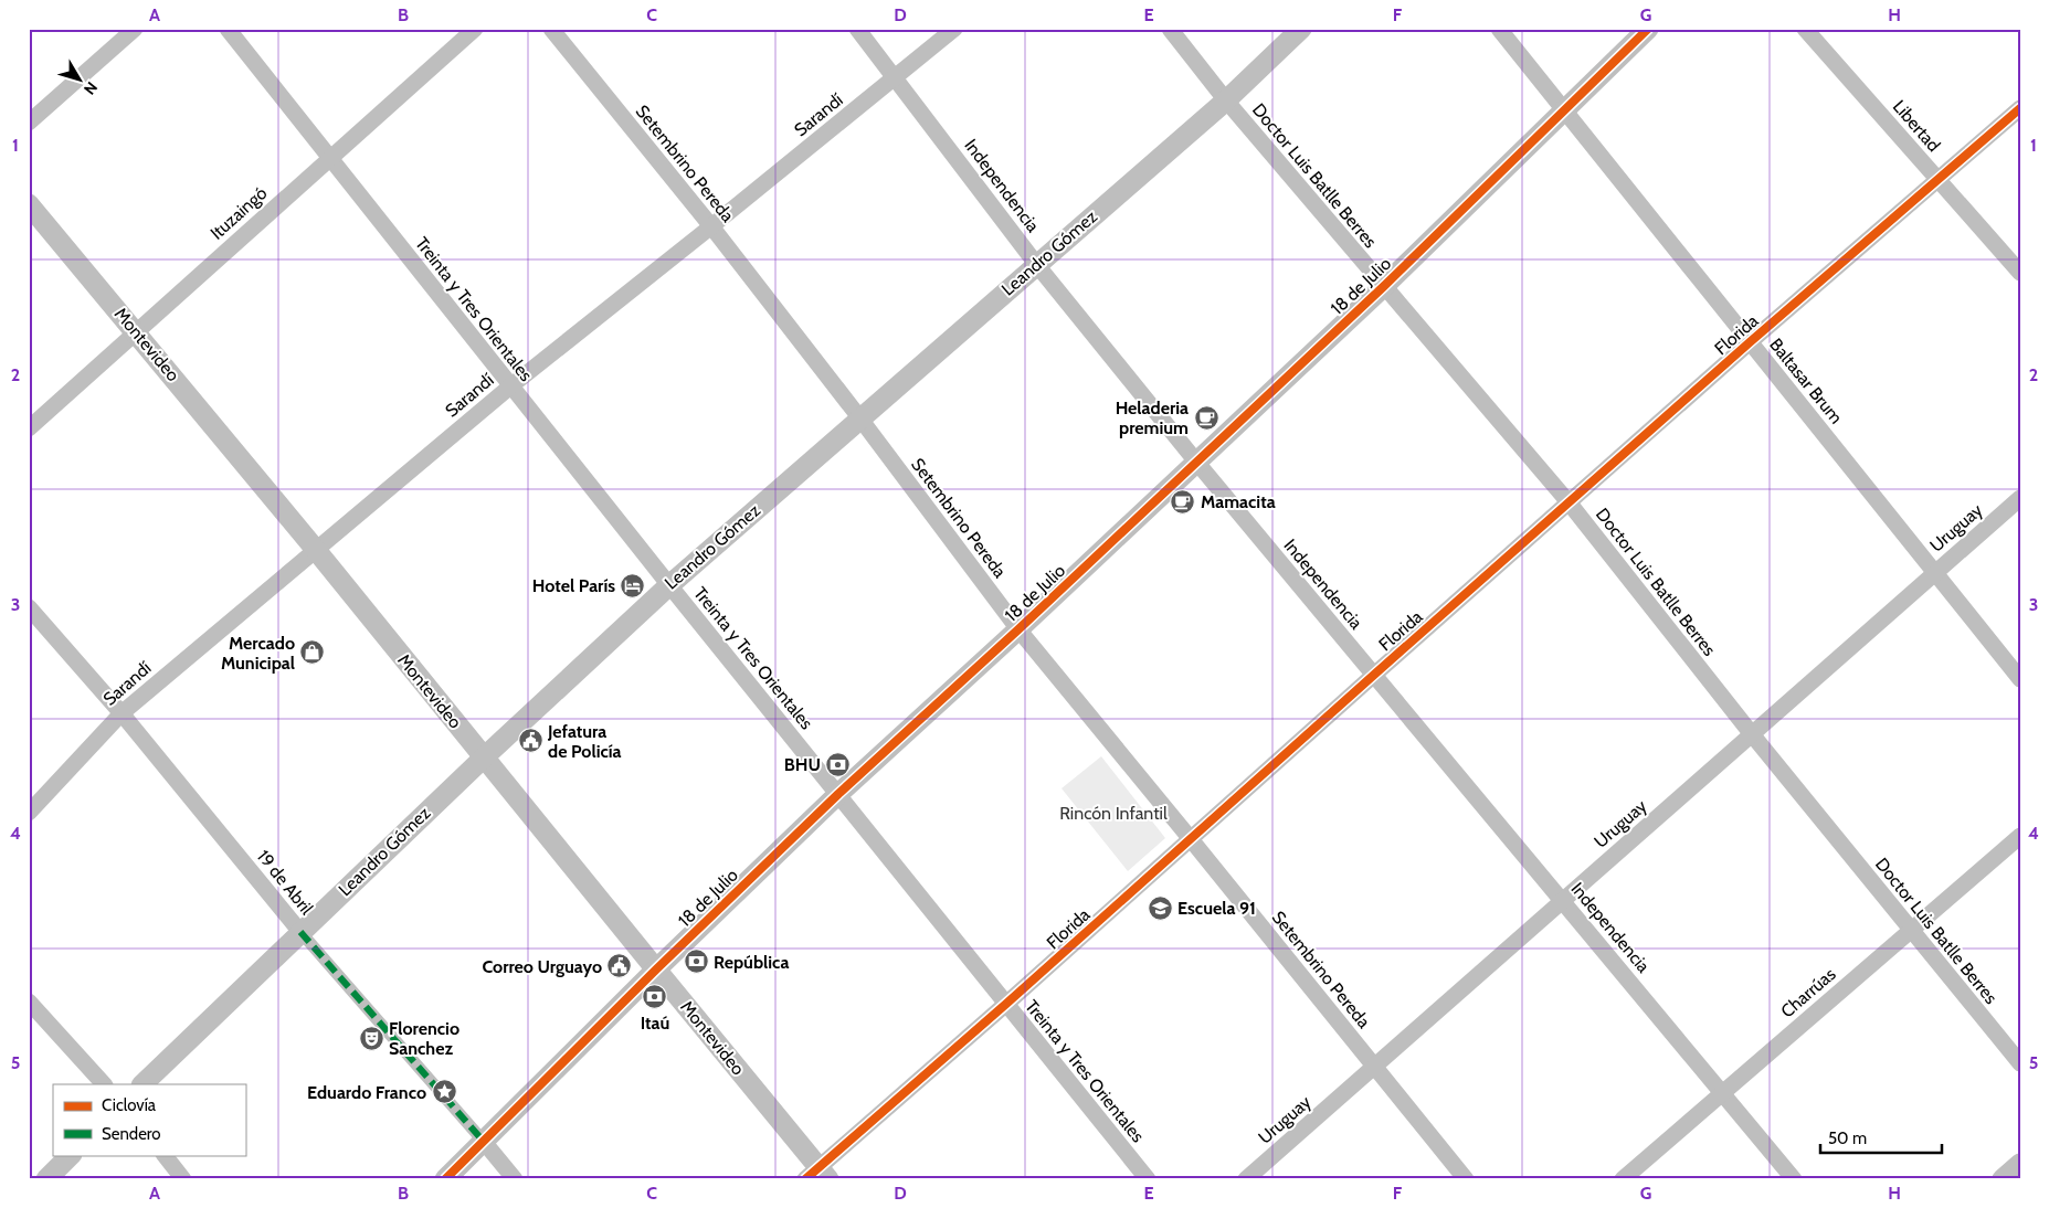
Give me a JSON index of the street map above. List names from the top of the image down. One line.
{"streets":{"street":["Sarandí","Libertad","Setembrino Pereda","Doctor Luis Batlle Berres","Independencia","Ituzaingó","Leandro Gómez","18 de Julio","Treinta y Tres Orientales","Florida","Montevideo","Baltasar Brum","Uruguay","19 de Abril","Charrúas"]},"crossings":[["Sarandí","Setembrino Pereda"],["Sarandí","Independencia"],["Sarandí","Treinta y Tres Orientales"],["Sarandí","Montevideo"],["Sarandí","19 de Abril"],["Libertad","Florida"],["Setembrino Pereda","Leandro Gómez"],["Setembrino Pereda","18 de Julio"],["Setembrino Pereda","Florida"],["Setembrino Pereda","Uruguay"],["Doctor Luis Batlle Berres","Leandro Gómez"],["Doctor Luis Batlle Berres","18 de Julio"],["Doctor Luis Batlle Berres","Florida"],["Doctor Luis Batlle Berres","Uruguay"],["Doctor Luis Batlle Berres","Charrúas"],["Independencia","Leandro Gómez"],["Independencia","18 de Julio"],["Independencia","Florida"],["Independencia","Uruguay"],["Independencia","Charrúas"],["Ituzaingó","Treinta y Tres Orientales"],["Ituzaingó","Montevideo"],["Leandro Gómez","Treinta y Tres Orientales"],["Leandro Gómez","Montevideo"],["Leandro Gómez","19 de Abril"],["18 de Julio","Treinta y Tres Orientales"],["18 de Julio","Montevideo"],["18 de Julio","Baltasar Brum"],["18 de Julio","19 de Abril"],["Treinta y Tres Orientales","Florida"],["Florida","Montevideo"],["Florida","Baltasar Brum"],["Baltasar Brum","Uruguay"]],"parks":["Rincón Infantil"],"places":{"cafe":["Heladeria premium","Mamacita"],"hotel":["Hotel París"],"shop":["Mercado Municipal"],"public building":["Jefatura de Policía","Correo Urguayo"],"bank":["BHU","República","Itaú"],"school or university":["Escuela 91"],"theatre":["Florencio Sanchez"],"place":["Eduardo Franco"]},"legend":["Ciclovía","Sendero"],"scale_bar":"50 m","north":"bottom right","grid":{"columns":["A","B","C","D","E","F","G","H"],"rows":["1","2","3","4","5"]}}
